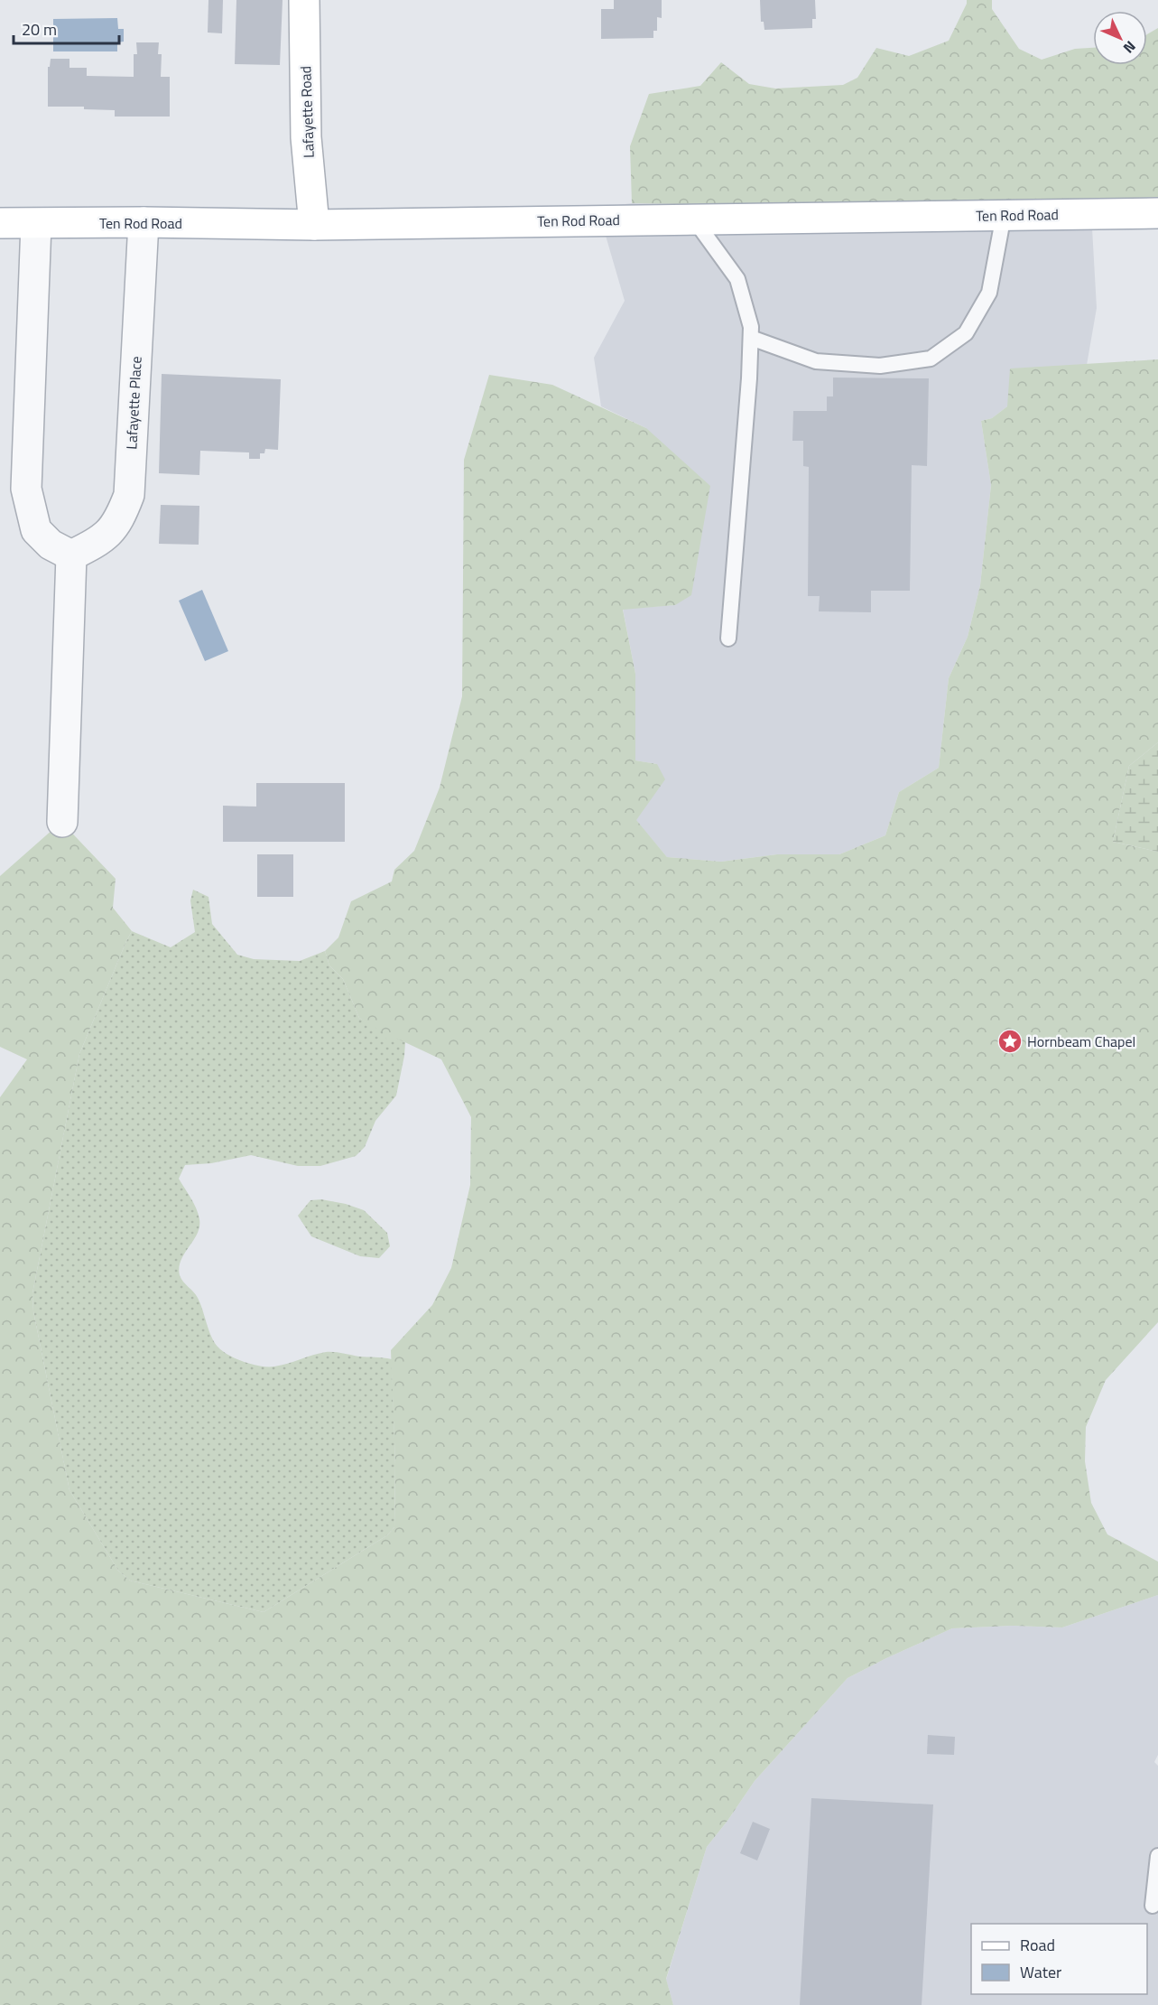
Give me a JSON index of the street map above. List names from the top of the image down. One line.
{"streets":{"main road":["Lafayette Road","Ten Rod Road"],"street":["Lafayette Place"]},"crossings":[["Lafayette Road","Ten Rod Road"],["Ten Rod Road","Lafayette Place"]],"places":{"place":["Hornbeam Chapel"]},"legend":["Road","Water"],"scale_bar":"20 m","north":"bottom right"}
